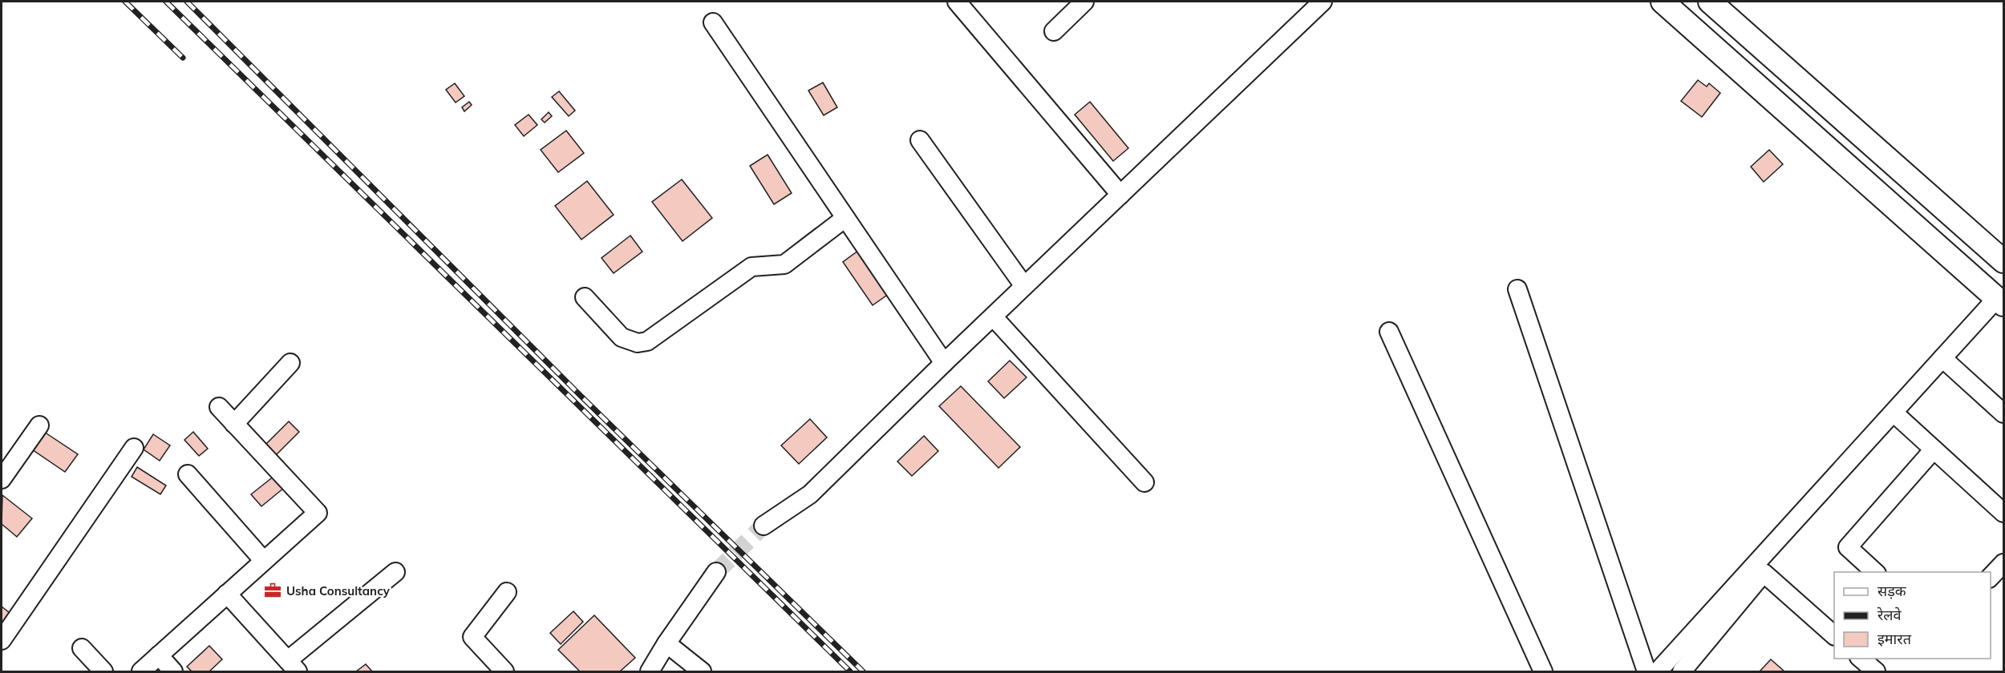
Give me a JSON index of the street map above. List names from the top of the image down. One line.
{"places":{"office":["Usha Consultancy"]},"legend":["सड़क","रेलवे","इमारत"]}
